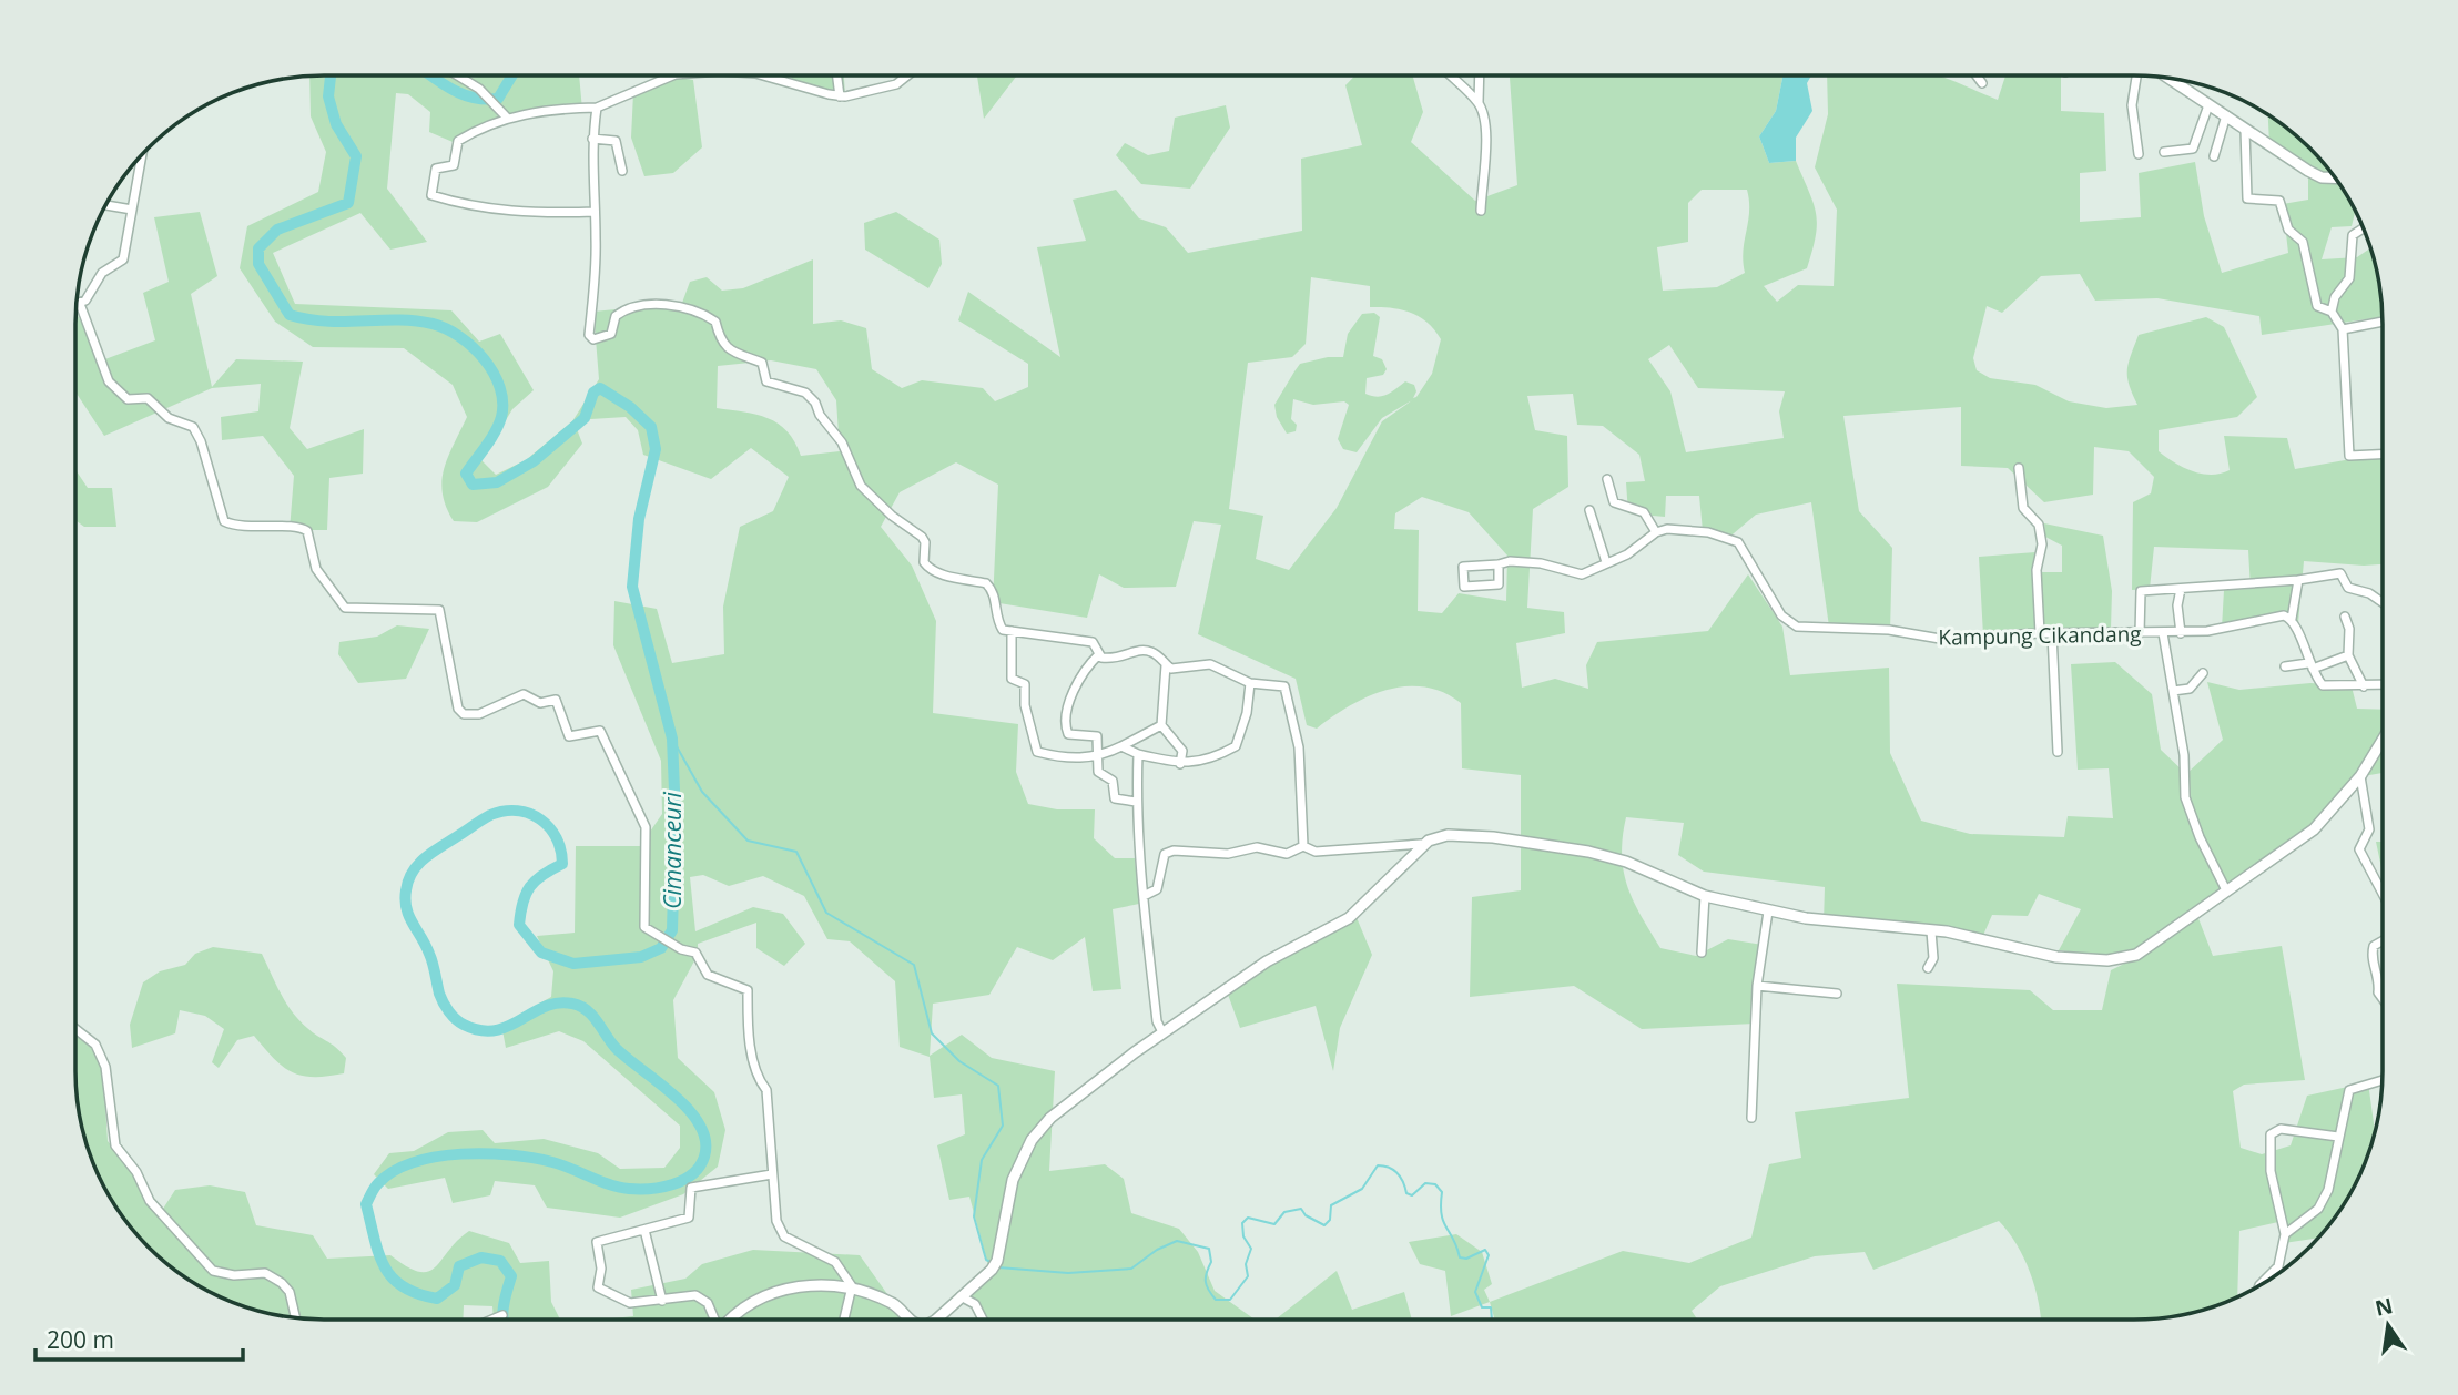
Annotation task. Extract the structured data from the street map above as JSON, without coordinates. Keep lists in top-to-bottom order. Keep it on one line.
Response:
{"streets":{"street":["Kampung Cikandang"]},"water":["Cimanceuri"],"scale_bar":"200 m","north":"top"}
